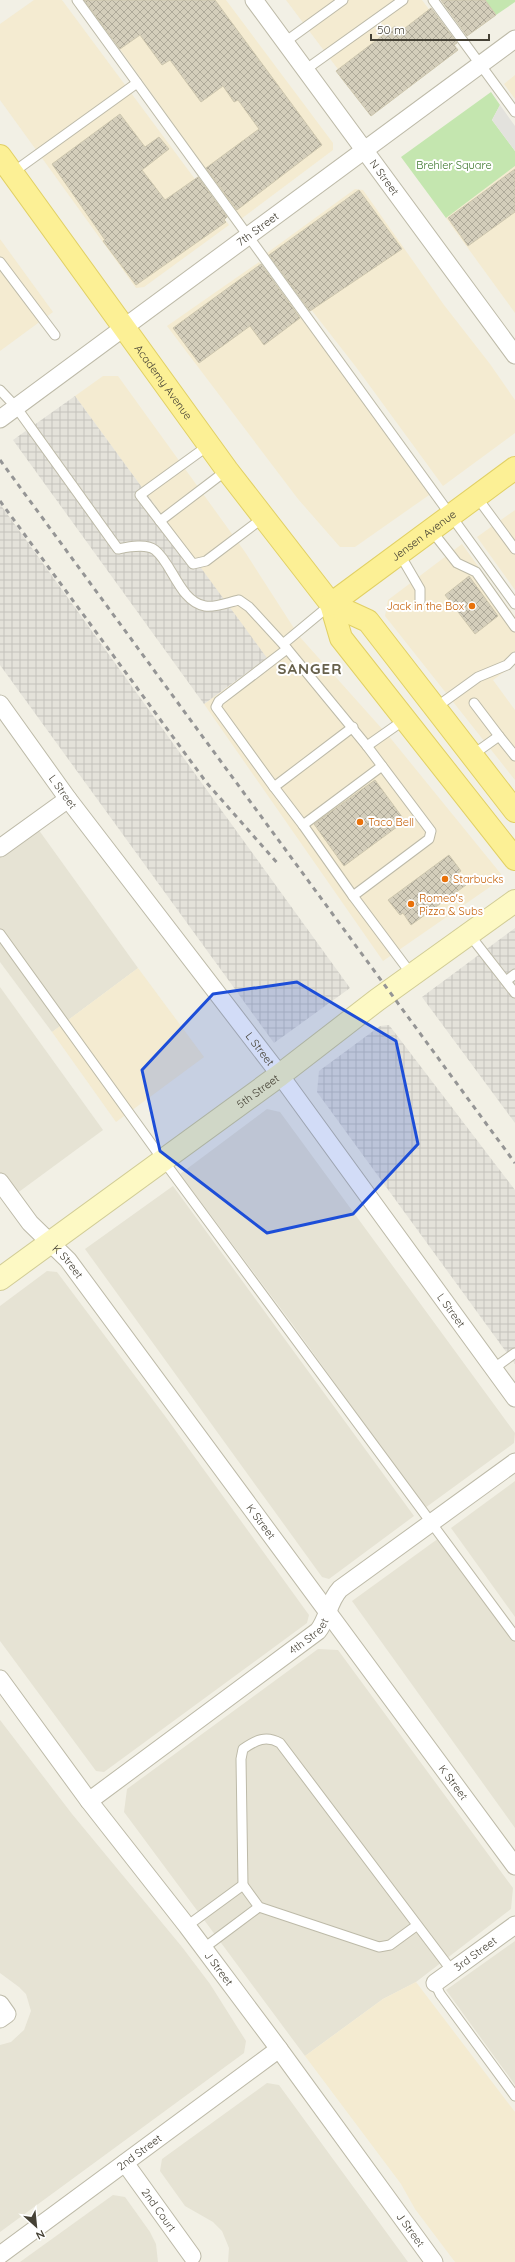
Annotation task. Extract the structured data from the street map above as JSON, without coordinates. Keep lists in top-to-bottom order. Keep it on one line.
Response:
{"streets":{"main road":["Academy Avenue","Jensen Avenue"],"street":["N Street","7th Street","L Street","5th Street","K Street","4th Street","3rd Street","J Street","2nd Street","2nd Court"]},"crossings":[["N Street","7th Street"],["7th Street","Academy Avenue"],["Academy Avenue","Jensen Avenue"],["L Street","5th Street"],["5th Street","K Street"],["K Street","4th Street"],["4th Street","J Street"],["J Street","2nd Street"],["2nd Street","2nd Court"]],"districts":["SANGER"],"parks":["Brehler Square"],"places":["Jack in the Box","Taco Bell","Starbucks","Romeo's Pizza & Subs"],"scale_bar":"50 m","north":"bottom right"}
